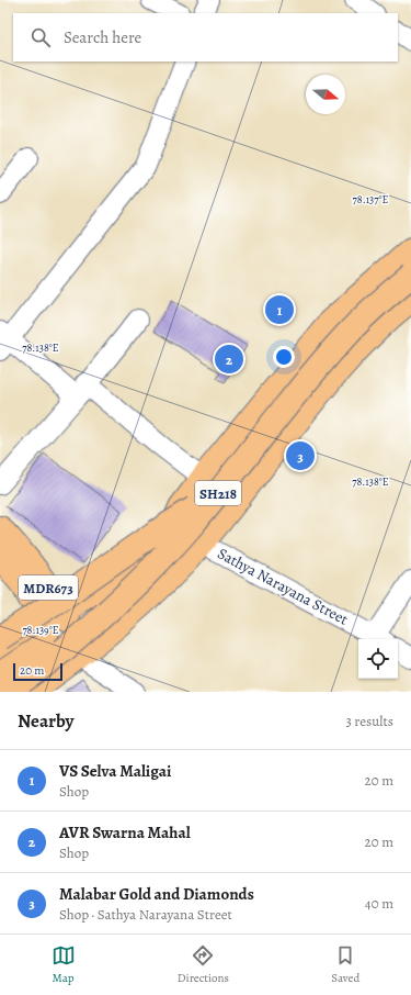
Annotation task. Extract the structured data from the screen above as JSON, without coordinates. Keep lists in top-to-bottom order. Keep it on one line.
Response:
{"streets":{"main road":["SH218","MDR673"],"street":["Sathya Narayana Street"]},"scale_bar":"20 m","north":"right","page":{"search":"Search here","pins":["1","2","3"],"scale":"20 m","heading":["Nearby","3 results"],"list":[{"mark":"1","name":"VS Selva Maligai","note":"Shop","value":"20 m"},{"mark":"2","name":"AVR Swarna Mahal","note":"Shop","value":"20 m"},{"mark":"3","name":"Malabar Gold and Diamonds","note":"Shop · Sathya Narayana Street","value":"40 m"}],"nav":["Map","Directions","Saved"]},"coordinates":["78.137°E","78.138°E","78.139°E"]}
